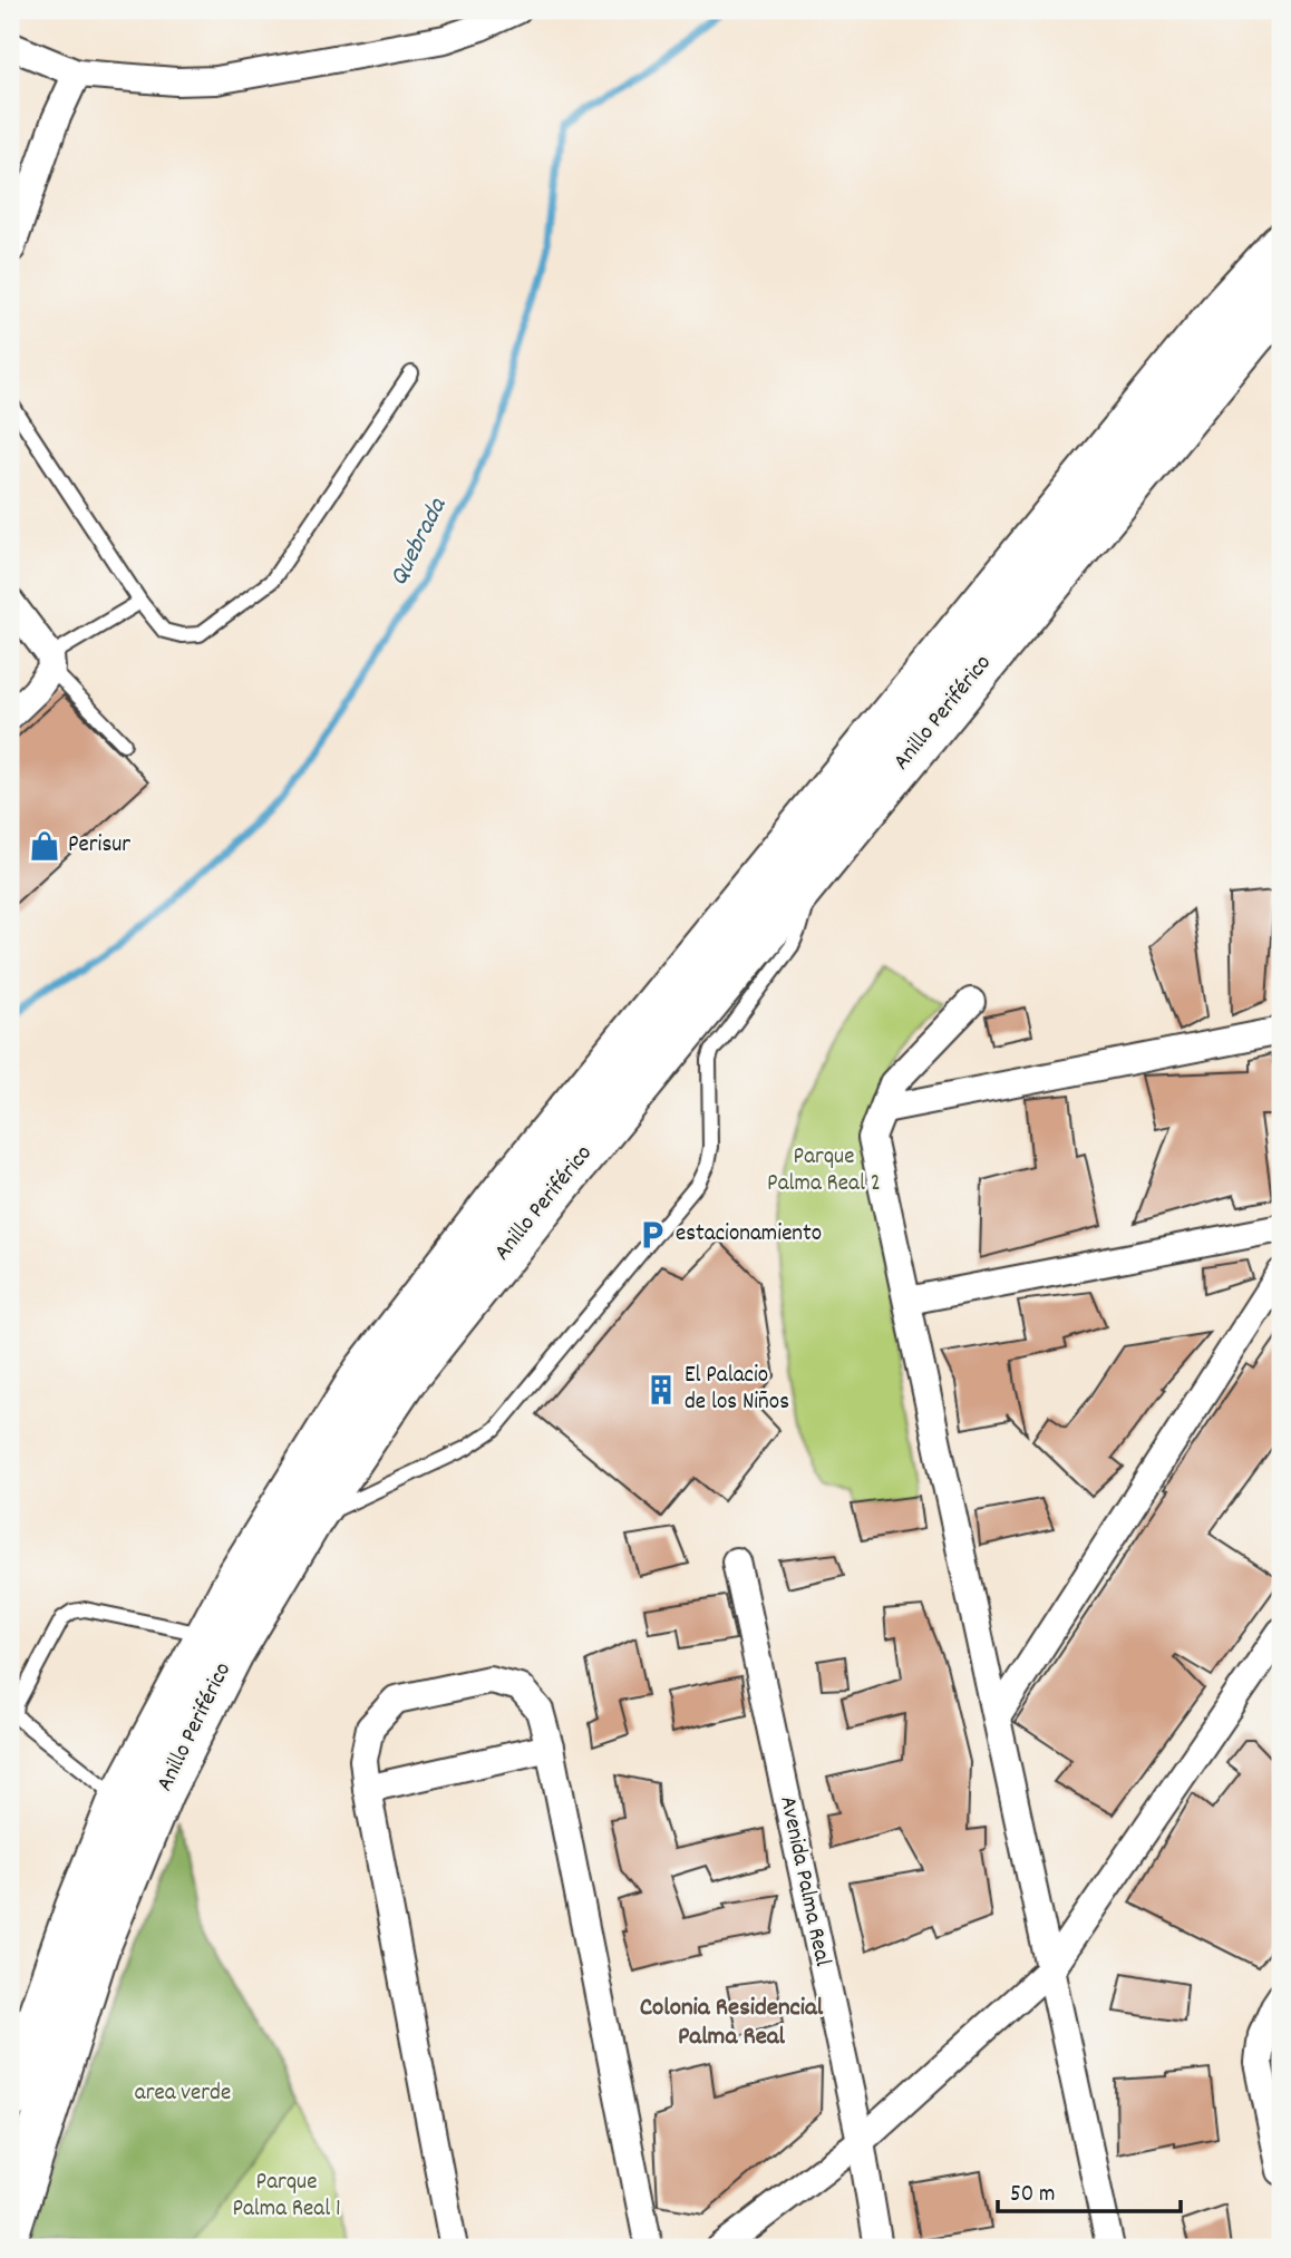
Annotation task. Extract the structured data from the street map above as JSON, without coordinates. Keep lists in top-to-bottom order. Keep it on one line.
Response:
{"streets":{"highway":["Anillo Periférico"],"street":["Avenida Palma Real"]},"districts":["Colonia Residencial Palma Real"],"water":["Quebrada"],"parks":["Parque Palma Real 2","area verde","Parque Palma Real 1"],"places":{"shop":["Perisur"],"parking":["estacionamiento"],"building":["El Palacio de los Niños"]},"scale_bar":"50 m"}
